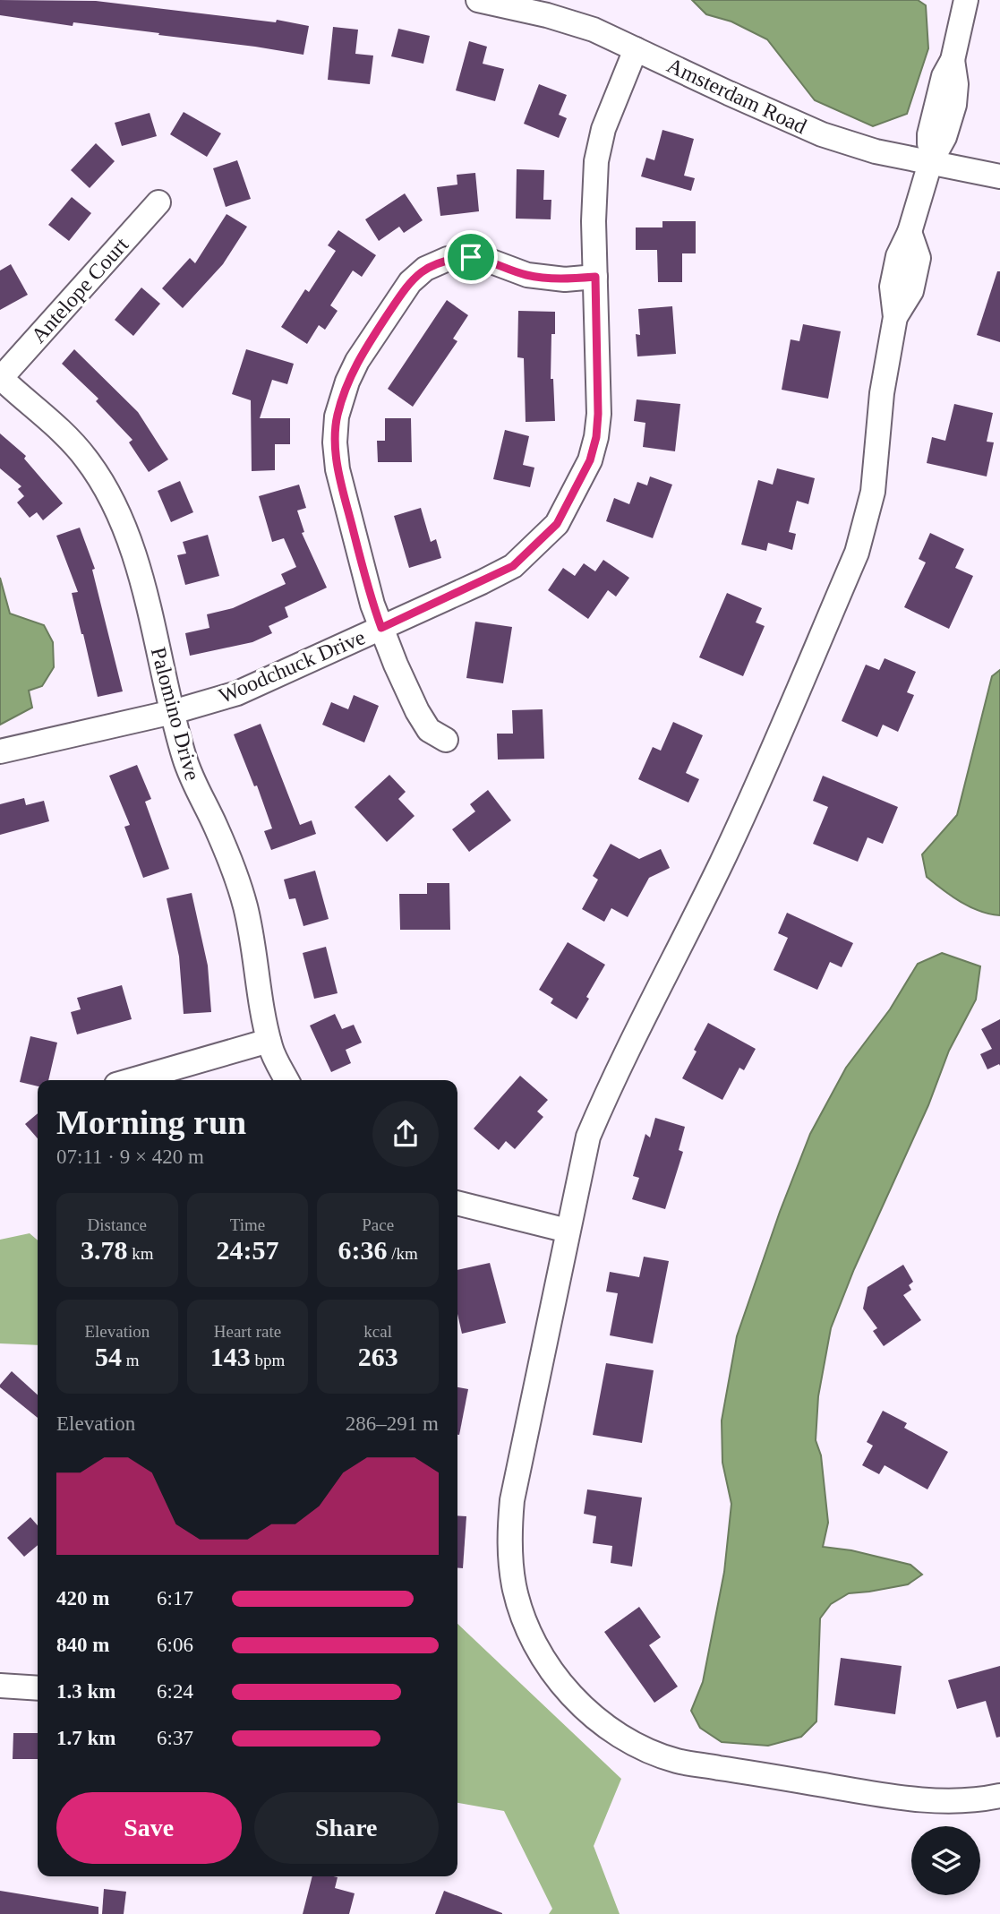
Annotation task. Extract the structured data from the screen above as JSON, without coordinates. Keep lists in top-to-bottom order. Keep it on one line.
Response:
{"streets":{"street":["Amsterdam Road","Antelope Court","Woodchuck Drive","Palomino Drive"]},"crossings":[["Amsterdam Road","Woodchuck Drive"],["Antelope Court","Palomino Drive"],["Woodchuck Drive","Palomino Drive"]],"page":{"heading":["Morning run","07:11 · 9 × 420 m"],"stats":[["Distance","3.78 km"],["Time","24:57"],["Pace","6:36 /km"],["Elevation","54 m"],["Heart rate","143 bpm"],["kcal","263"]],"chart":["Elevation","286–291 m"],"list":[{"name":"420 m","note":"6:17"},{"name":"840 m","note":"6:06"},{"name":"1.3 km","note":"6:24"},{"name":"1.7 km","note":"6:37"}],"buttons":["Save","Share"]}}
